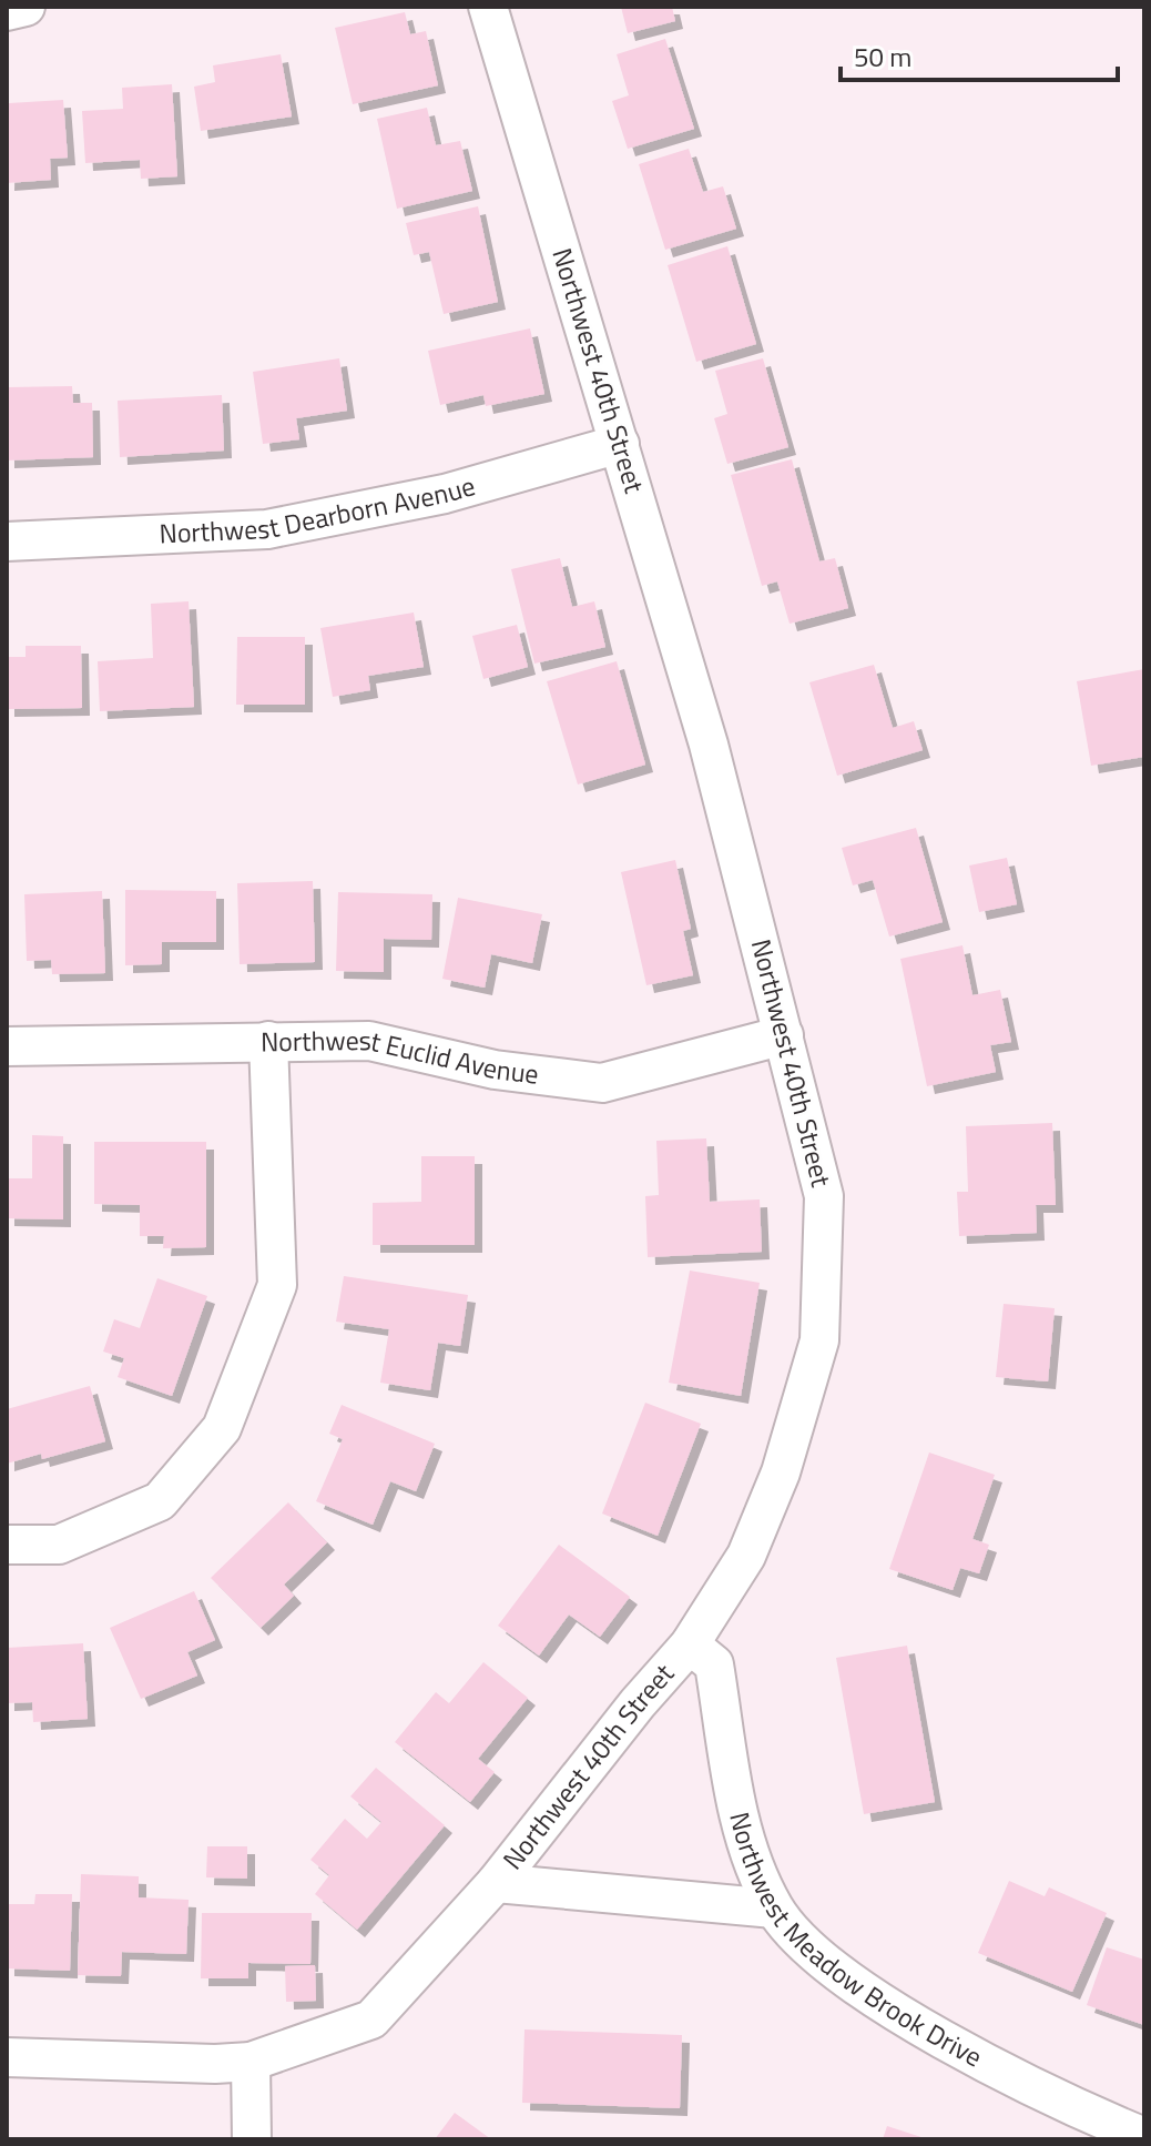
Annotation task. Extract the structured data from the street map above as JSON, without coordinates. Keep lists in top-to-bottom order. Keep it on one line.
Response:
{"streets":{"street":["Northwest 40th Street","Northwest Dearborn Avenue","Northwest Euclid Avenue","Northwest Meadow Brook Drive"]},"crossings":[["Northwest 40th Street","Northwest Dearborn Avenue"],["Northwest 40th Street","Northwest Euclid Avenue"],["Northwest 40th Street","Northwest Meadow Brook Drive"]],"scale_bar":"50 m"}
